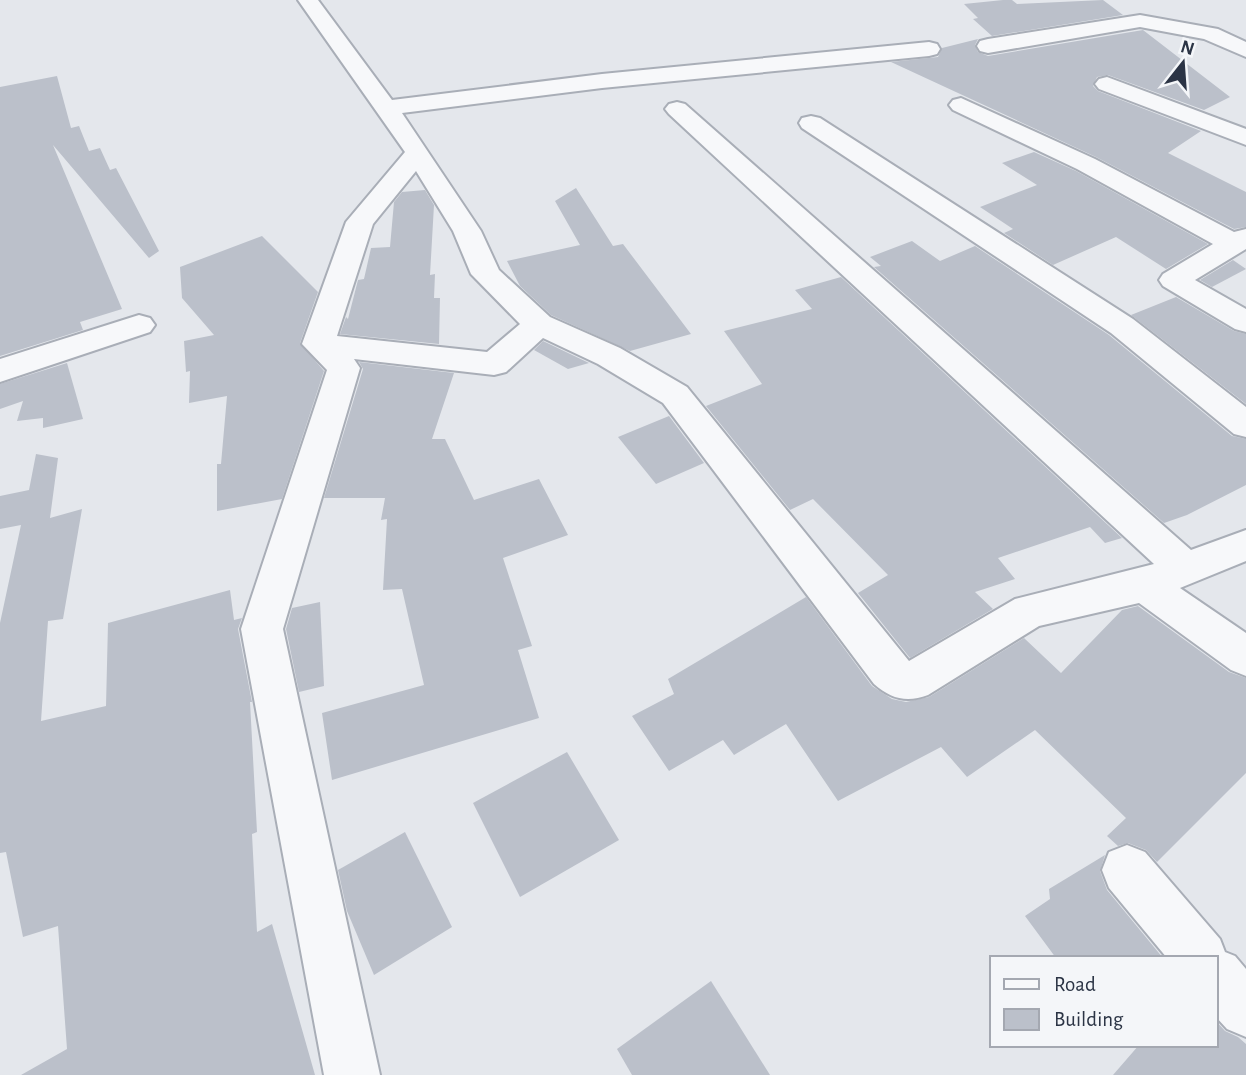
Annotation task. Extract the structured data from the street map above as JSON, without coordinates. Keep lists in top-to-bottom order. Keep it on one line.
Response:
{"legend":["Road","Building"],"north":"top"}
